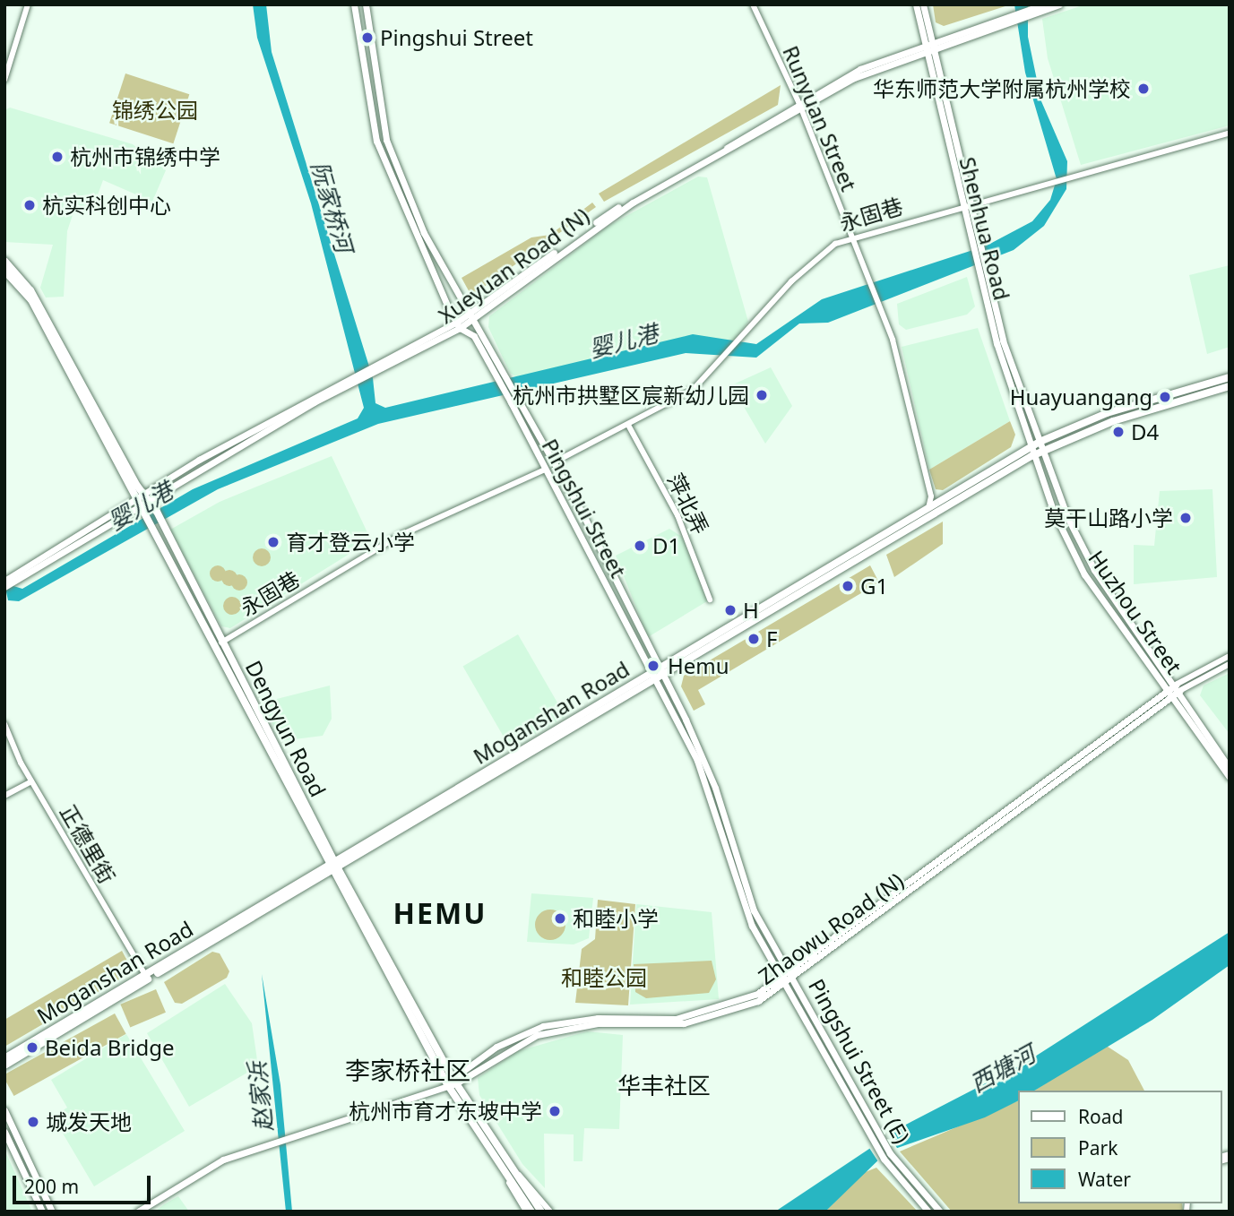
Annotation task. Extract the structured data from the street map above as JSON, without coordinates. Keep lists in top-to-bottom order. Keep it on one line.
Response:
{"streets":{"main road":["Shenhua Road","Xueyuan Road (N)","Pingshui Street","Huzhou Street","Moganshan Road","Dengyun Road","Zhaowu Road (N)","Pingshui Street (E)"],"street":["Runyuan Street","永固巷","萍北弄","正德里街"]},"crossings":[["Runyuan Street","永固巷"],["Runyuan Street","Xueyuan Road (N)"],["Runyuan Street","Moganshan Road"],["永固巷","Shenhua Road"],["永固巷","萍北弄"],["永固巷","Pingshui Street"],["永固巷","Dengyun Road"],["Shenhua Road","Xueyuan Road (N)"],["Shenhua Road","Huzhou Street"],["Shenhua Road","Moganshan Road"],["Xueyuan Road (N)","Pingshui Street"],["Xueyuan Road (N)","Dengyun Road"],["Pingshui Street","Moganshan Road"],["Pingshui Street","Pingshui Street (E)"],["Huzhou Street","Moganshan Road"],["Huzhou Street","Zhaowu Road (N)"],["Moganshan Road","Dengyun Road"],["Moganshan Road","正德里街"],["Moganshan Road","Pingshui Street (E)"],["Dengyun Road","Zhaowu Road (N)"],["Zhaowu Road (N)","Pingshui Street (E)"]],"districts":["HEMU","李家桥社区","华丰社区"],"water":["阮家桥河","婴儿港","西塘河","赵家浜"],"parks":["锦绣公园","和睦公园"],"places":["Pingshui Street","华东师范大学附属杭州学校","杭州市锦绣中学","杭实科创中心","杭州市拱墅区宸新幼儿园","Huayuangang","D4","莫干山路小学","育才登云小学","D1","G1","H","F","Hemu","和睦小学","Beida Bridge","杭州市育才东坡中学","城发天地"],"legend":["Road","Park","Water"],"scale_bar":"200 m"}
